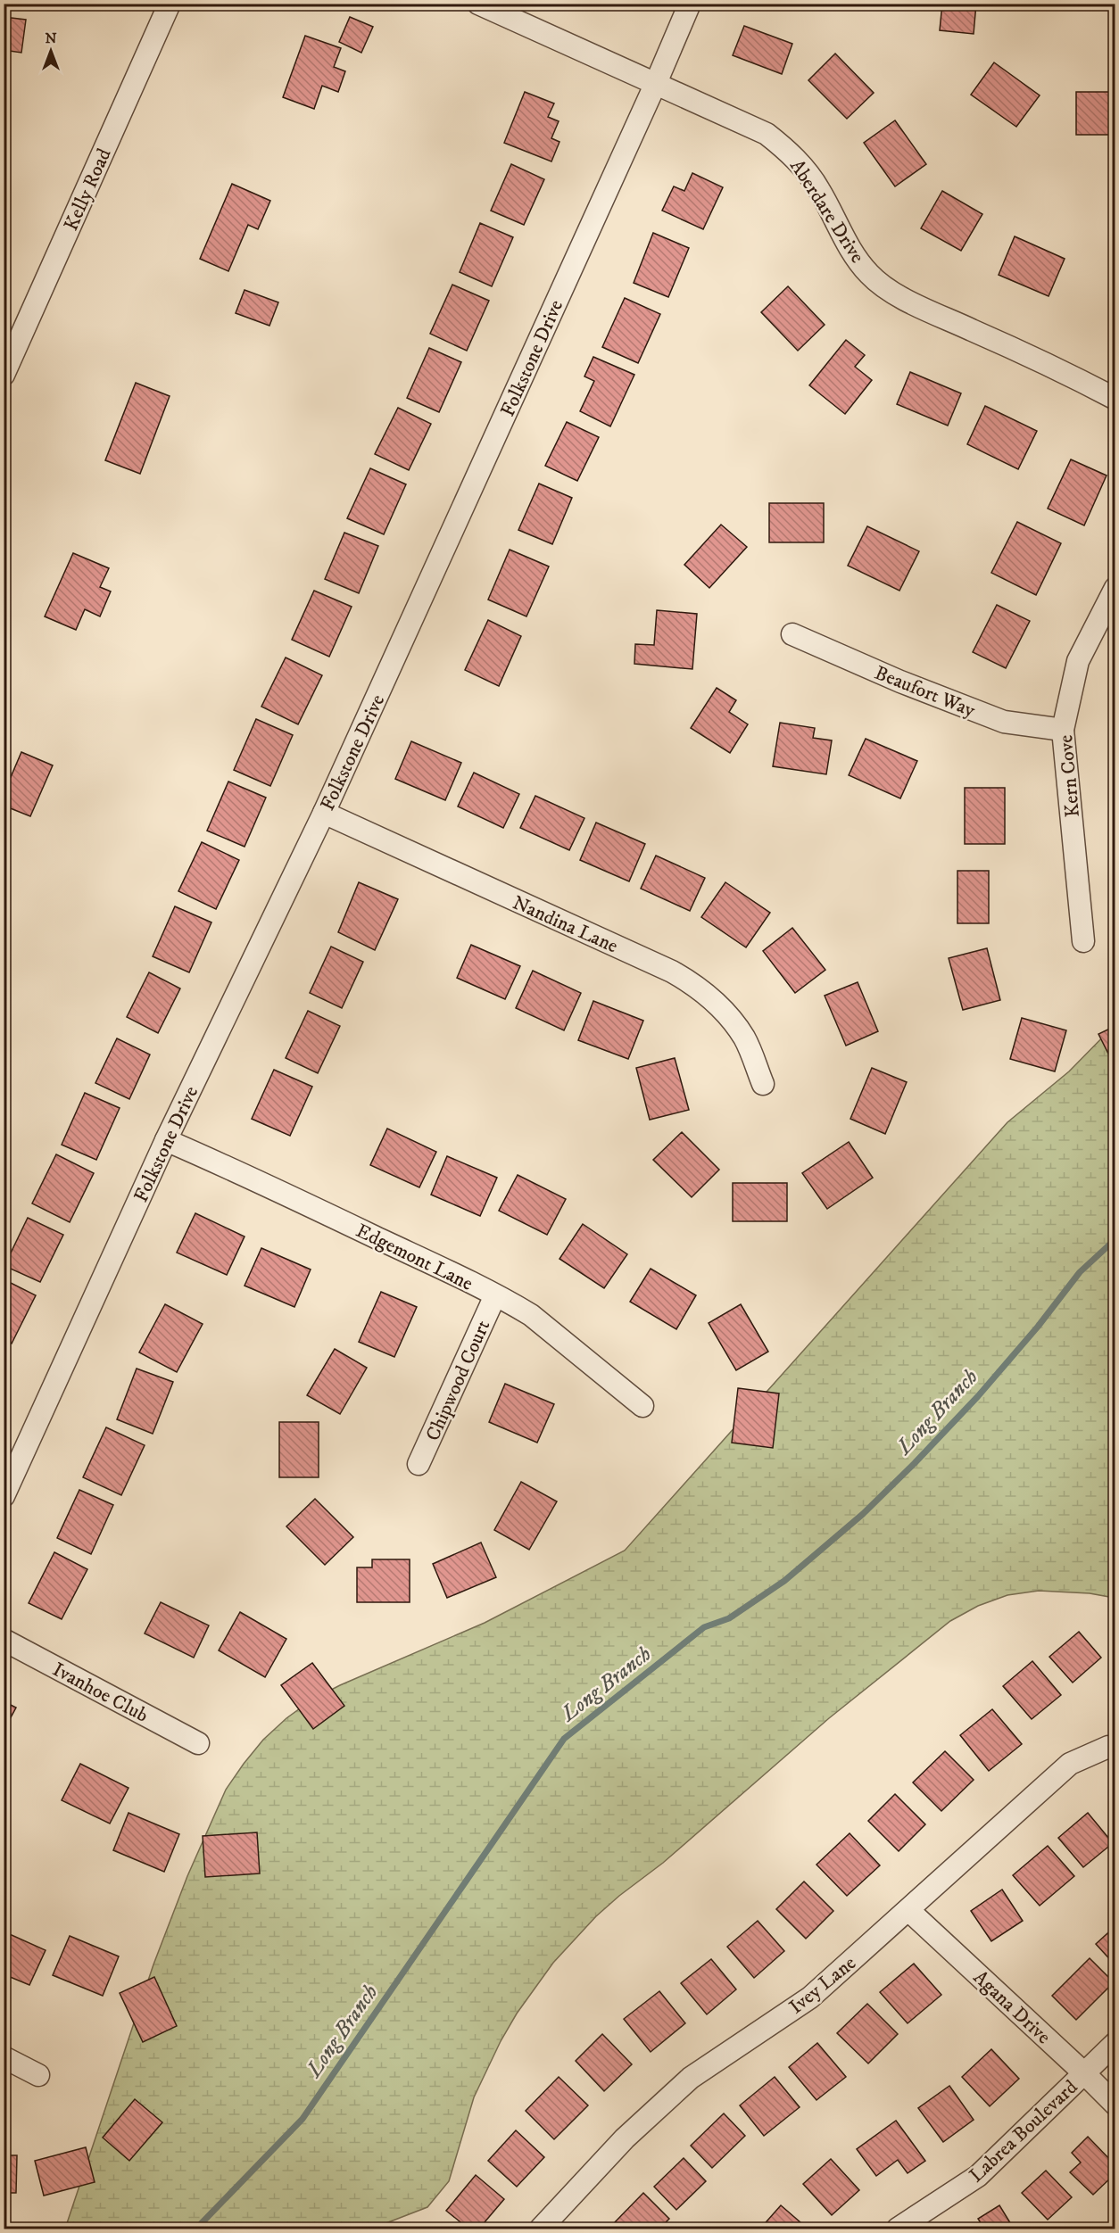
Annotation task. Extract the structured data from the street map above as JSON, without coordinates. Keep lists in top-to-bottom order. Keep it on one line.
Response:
{"streets":{"street":["Kelly Road","Aberdare Drive","Folkstone Drive","Beaufort Way","Kern Cove","Nandina Lane","Edgemont Lane","Chipwood Court","Ivanhoe Club","Ivey Lane","Agana Drive","Labrea Boulevard"]},"crossings":[["Aberdare Drive","Folkstone Drive"],["Folkstone Drive","Nandina Lane"],["Folkstone Drive","Edgemont Lane"],["Beaufort Way","Kern Cove"],["Edgemont Lane","Chipwood Court"],["Ivey Lane","Agana Drive"],["Agana Drive","Labrea Boulevard"]],"water":["Long Branch"],"north":"top"}
